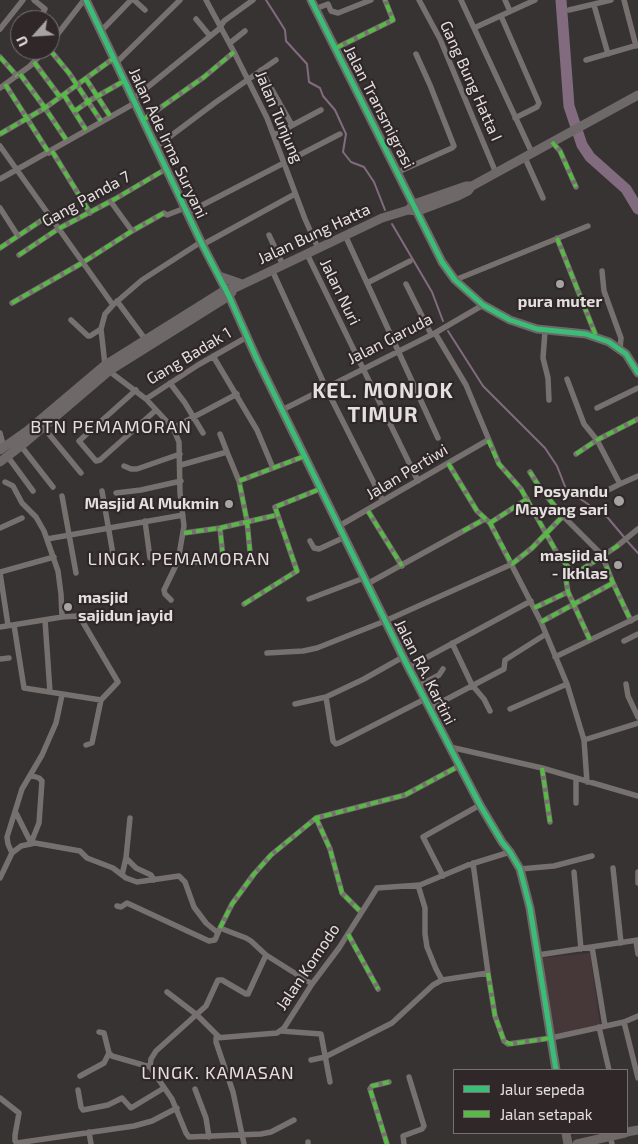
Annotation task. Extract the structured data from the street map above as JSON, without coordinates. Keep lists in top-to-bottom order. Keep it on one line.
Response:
{"streets":{"street":["Gang Bung Hatta I","Jalan Transmigrasi","Jalan Tunjung","Jalan Ade Irma Suryani","Gang Panda 7","Jalan Bung Hatta","Jalan Nuri","Jalan Garuda","Gang Badak 1","Jalan Pertiwi","Jalan RA. Kartini","Jalan Komodo"]},"crossings":[["Jalan Transmigrasi","Jalan Bung Hatta"],["Jalan Transmigrasi","Jalan Garuda"],["Jalan Tunjung","Jalan Bung Hatta"],["Jalan Ade Irma Suryani","Gang Panda 7"],["Jalan Ade Irma Suryani","Jalan Bung Hatta"],["Jalan Ade Irma Suryani","Jalan RA. Kartini"],["Jalan Bung Hatta","Jalan Nuri"],["Jalan Bung Hatta","Jalan RA. Kartini"],["Jalan Nuri","Jalan Garuda"],["Jalan Nuri","Jalan Pertiwi"],["Jalan Garuda","Jalan RA. Kartini"],["Gang Badak 1","Jalan RA. Kartini"],["Jalan Pertiwi","Jalan RA. Kartini"],["Jalan RA. Kartini","Jalan Komodo"]],"districts":["KEL. MONJOK TIMUR","BTN PEMAMORAN","LINGK. PEMAMORAN","LINGK. KAMASAN"],"places":["pura muter","Posyandu Mayang sari","Masjid Al Mukmin","masjid al - Ikhlas","masjid sajidun jayid"],"legend":["Jalur sepeda","Jalan setapak"],"north":"bottom left"}
